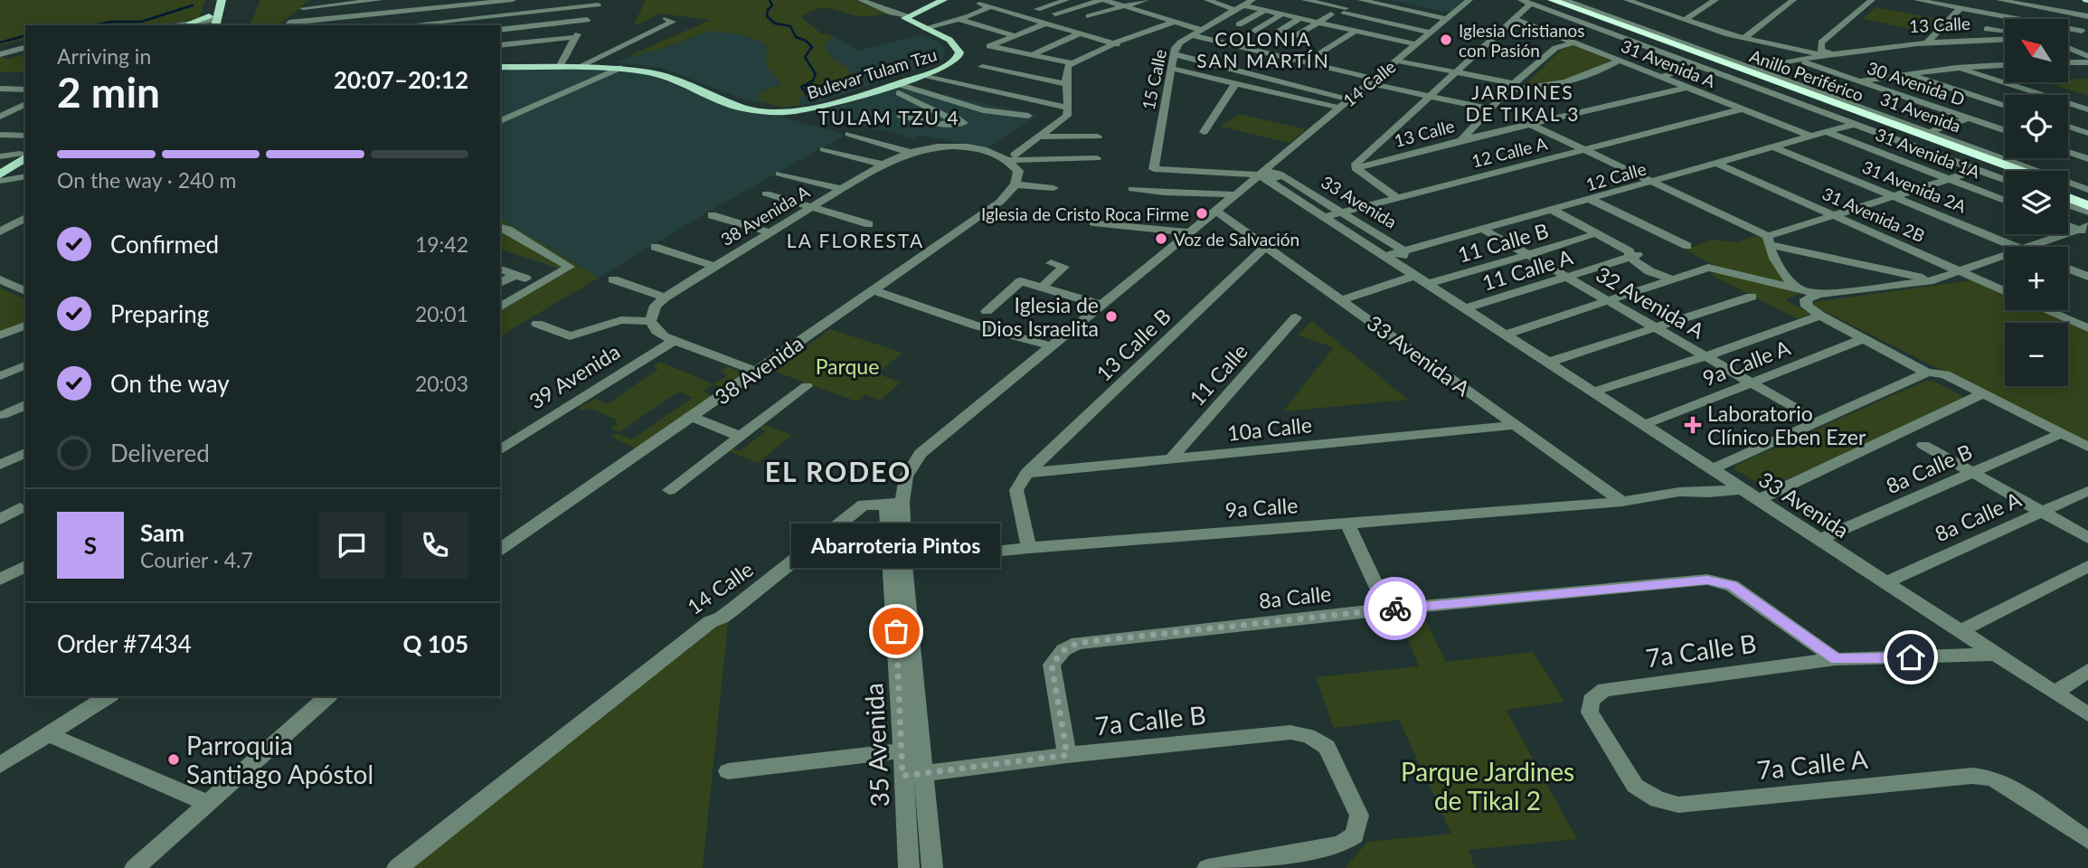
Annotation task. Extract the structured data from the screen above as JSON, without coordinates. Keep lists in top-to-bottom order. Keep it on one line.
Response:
{"streets":{"highway":["Anillo Periférico"],"main road":["Bulevar Tulam Tzu"],"street":["13 Calle","31 Avenida A","15 Calle","14 Calle","30 Avenida D","31 Avenida","12 Calle A","31 Avenida 1A","12 Calle","31 Avenida 2A","33 Avenida","31 Avenida 2B","38 Avenida A","11 Calle B","11 Calle A","32 Avenida A","13 Calle B","33 Avenida A","9a Calle A","38 Avenida","11 Calle","39 Avenida","10a Calle","8a Calle B","9a Calle","8a Calle A","8a Calle","7a Calle B","35 Avenida","7a Calle A"]},"crossings":[["13 Calle","31 Avenida A"],["13 Calle","30 Avenida D"],["13 Calle","31 Avenida"],["31 Avenida A","12 Calle A"],["31 Avenida A","12 Calle"],["Anillo Periférico","31 Avenida"],["15 Calle","33 Avenida"],["14 Calle","33 Avenida"],["14 Calle","33 Avenida A"],["14 Calle","35 Avenida"],["31 Avenida","12 Calle"],["12 Calle A","33 Avenida"],["31 Avenida 1A","12 Calle"],["12 Calle","31 Avenida 2A"],["12 Calle","33 Avenida"],["12 Calle","31 Avenida 2B"],["12 Calle","32 Avenida A"],["33 Avenida","11 Calle B"],["33 Avenida","11 Calle A"],["33 Avenida","9a Calle A"],["33 Avenida","8a Calle B"],["33 Avenida","9a Calle"],["33 Avenida","8a Calle A"],["33 Avenida","7a Calle B"],["11 Calle B","32 Avenida A"],["11 Calle B","33 Avenida A"],["11 Calle A","32 Avenida A"],["32 Avenida A","9a Calle A"],["13 Calle B","33 Avenida A"],["13 Calle B","10a Calle"],["33 Avenida A","10a Calle"],["33 Avenida A","9a Calle"],["11 Calle","10a Calle"],["9a Calle","35 Avenida"],["8a Calle","7a Calle B"],["7a Calle B","35 Avenida"],["7a Calle B","7a Calle A"]],"districts":["COLONIA SAN MARTÍN","JARDINES DE TIKAL 3","TULAM TZU 4","LA FLORESTA","EL RODEO"],"parks":["Parque","Parque Jardines de Tikal 2"],"places":{"other":["Iglesia Cristianos con Pasión","Iglesia de Cristo Roca Firme","Voz de Salvación","Iglesia de Dios Israelita","Abarroteria Pintos","Parroquia Santiago Apóstol"],"health":["Laboratorio Clínico Eben Ezer"]},"north":"top left","page":{"map_buttons":["+","−"],"heading":["2 min","Arriving in","20:07–20:12"],"panel":["Sam","Courier · 4.7","Order #7434","Q 105"],"bar":"On the way · 240 m","list":[["Confirmed","19:42"],["Preparing","20:01"],["On the way","20:03"],"Delivered"],"round":"S","bubble":"Abarroteria Pintos"}}
